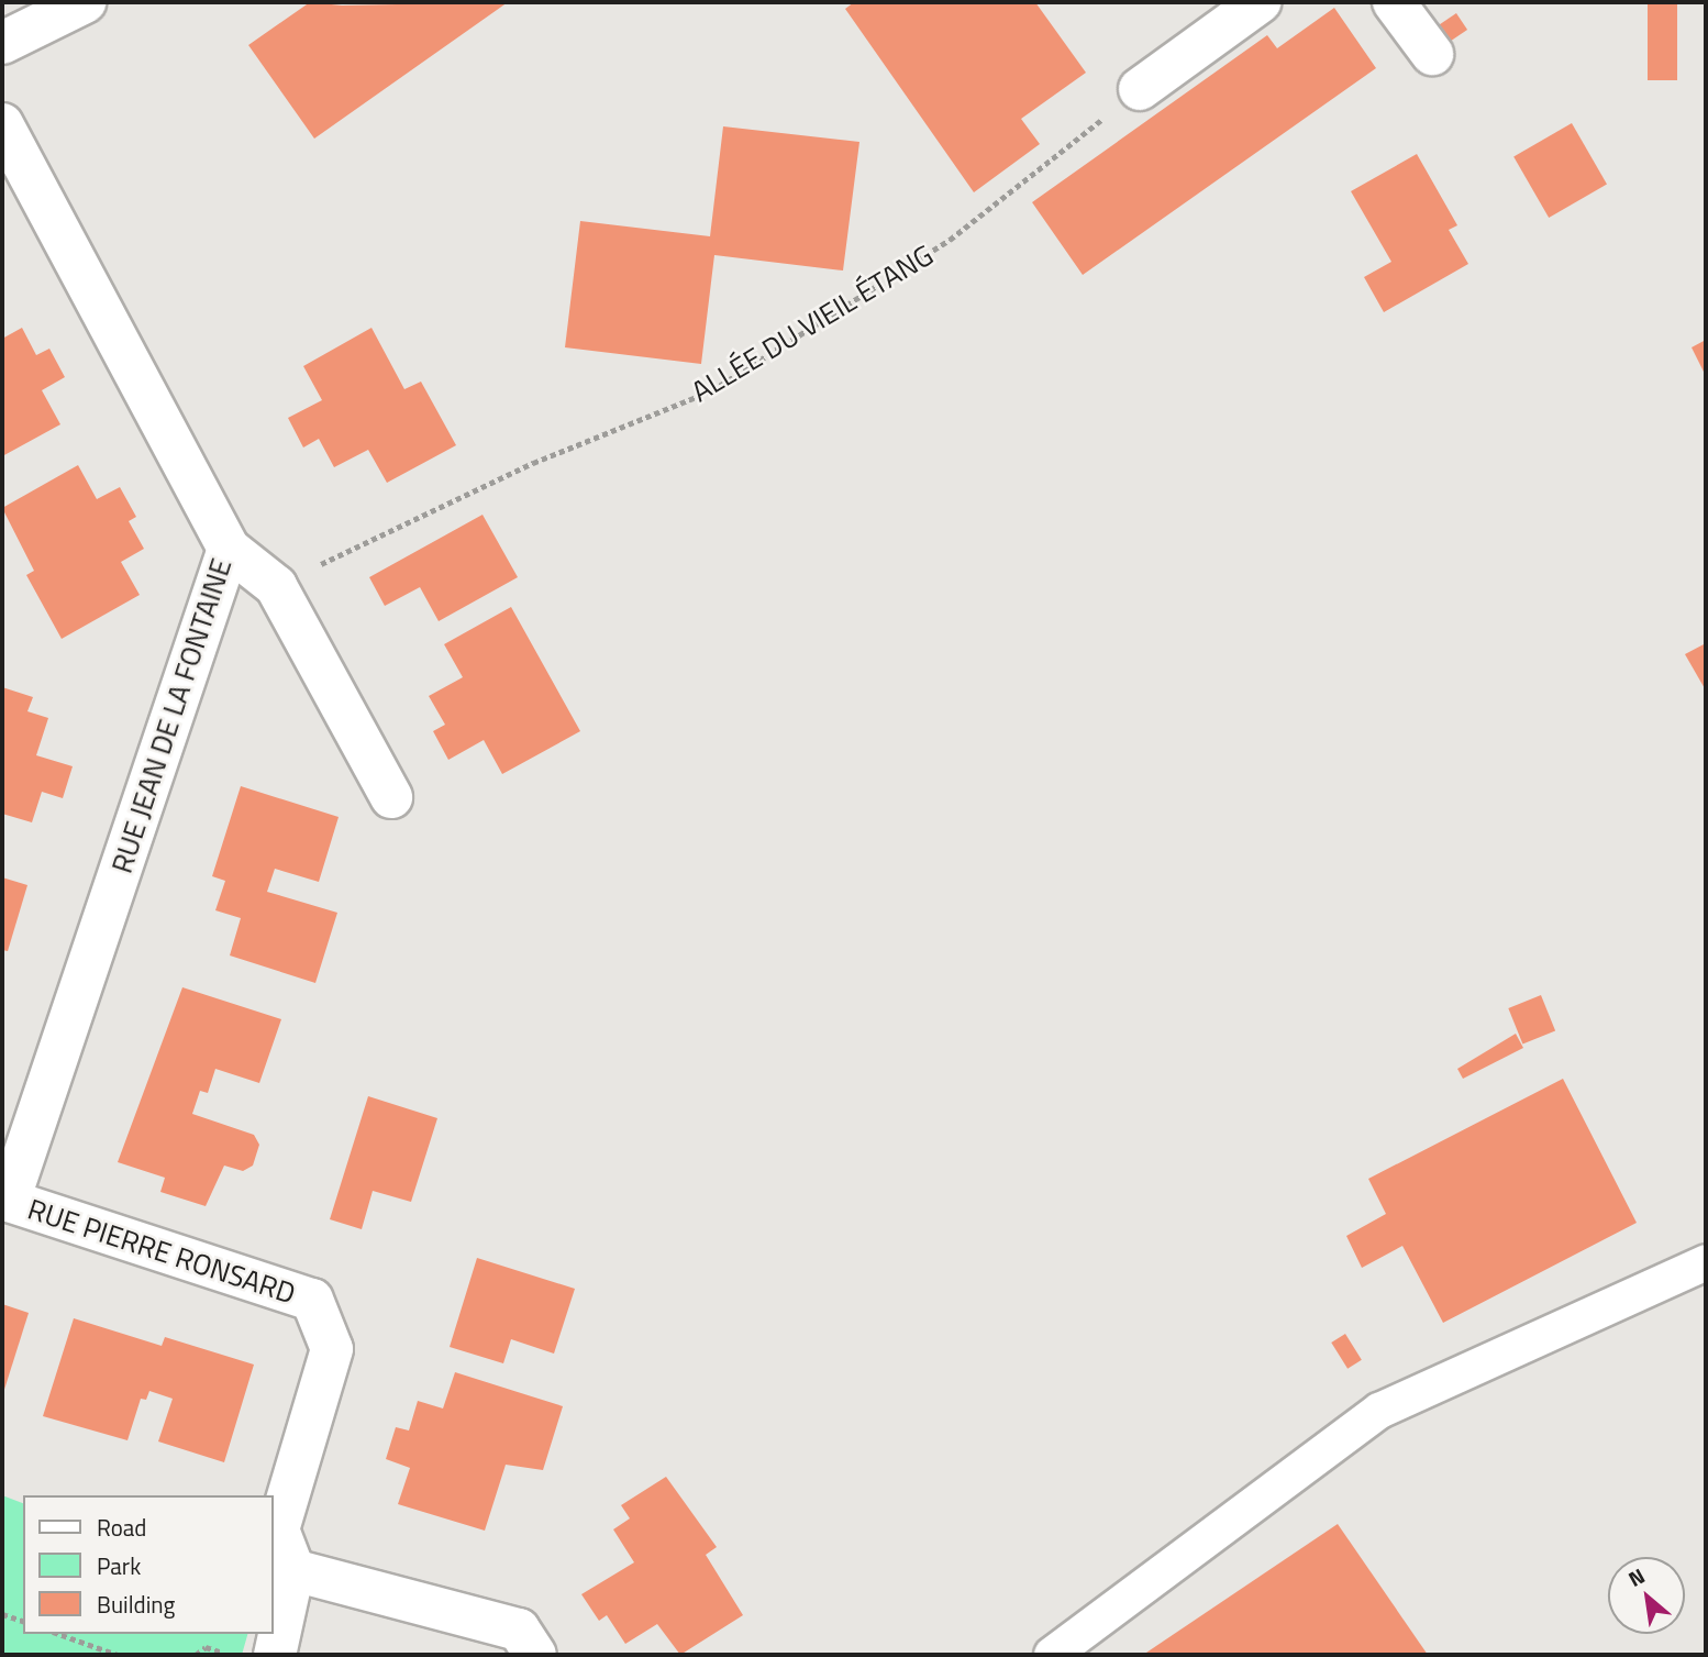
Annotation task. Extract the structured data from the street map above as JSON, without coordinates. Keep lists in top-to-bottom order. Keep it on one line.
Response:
{"streets":{"street":["RUE JEAN DE LA FONTAINE","RUE PIERRE RONSARD"],"path":["ALLÉE DU VIEIL ÉTANG"]},"crossings":[["RUE JEAN DE LA FONTAINE","RUE PIERRE RONSARD"]],"legend":["Road","Park","Building"],"north":"top left"}
